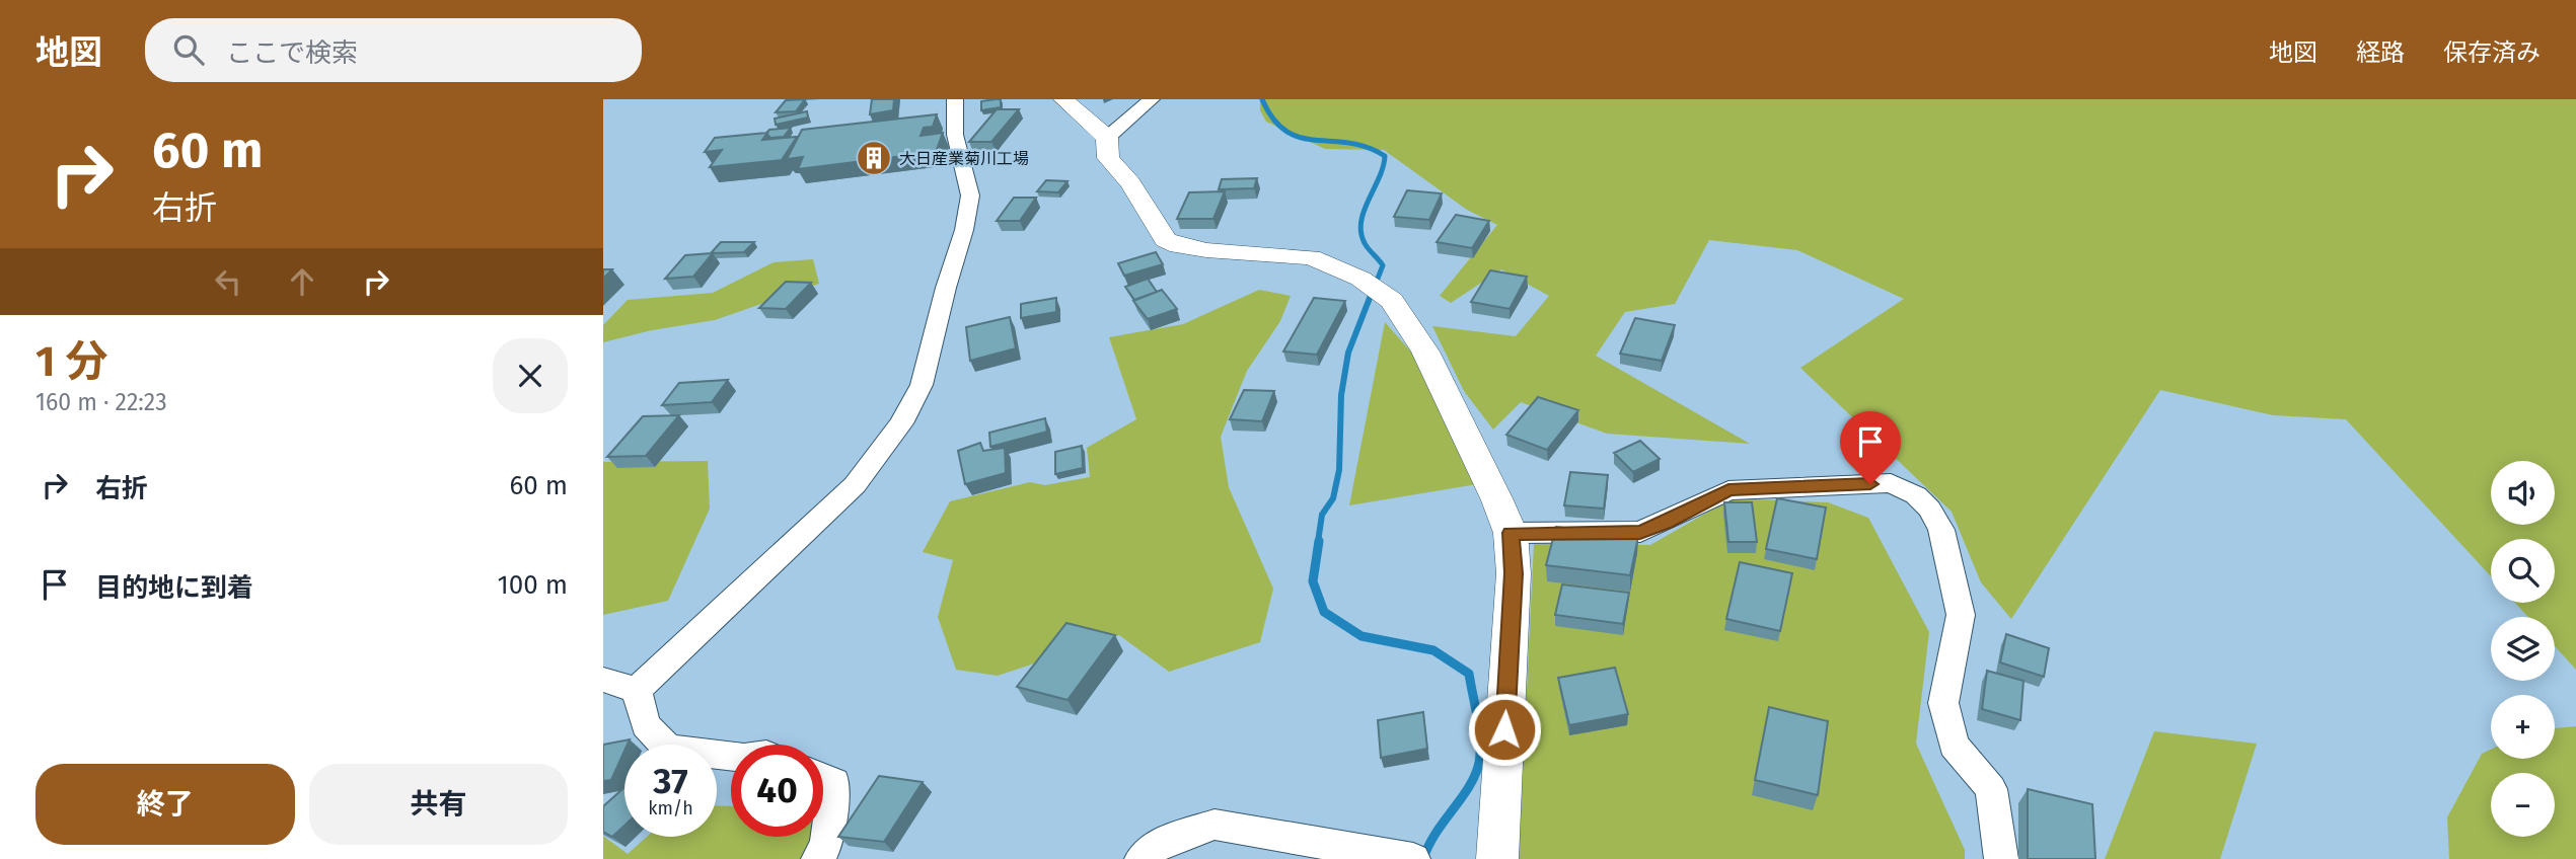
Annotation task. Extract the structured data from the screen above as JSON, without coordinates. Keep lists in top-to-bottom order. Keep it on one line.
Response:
{"places":{"building":["大日産業菊川工場"]},"page":{"header":"地図","search":"ここで検索","nav":["地図","経路","保存済み"],"turn":["60 m","右折"],"heading":["1 分","160 m · 22:23"],"list":[{"name":"右折","value":"60 m"},{"name":"目的地に到着","value":"100 m"}],"map_buttons":["+","−"],"speed":"37 km/h","limit":"40","buttons":["終了","共有"]}}
